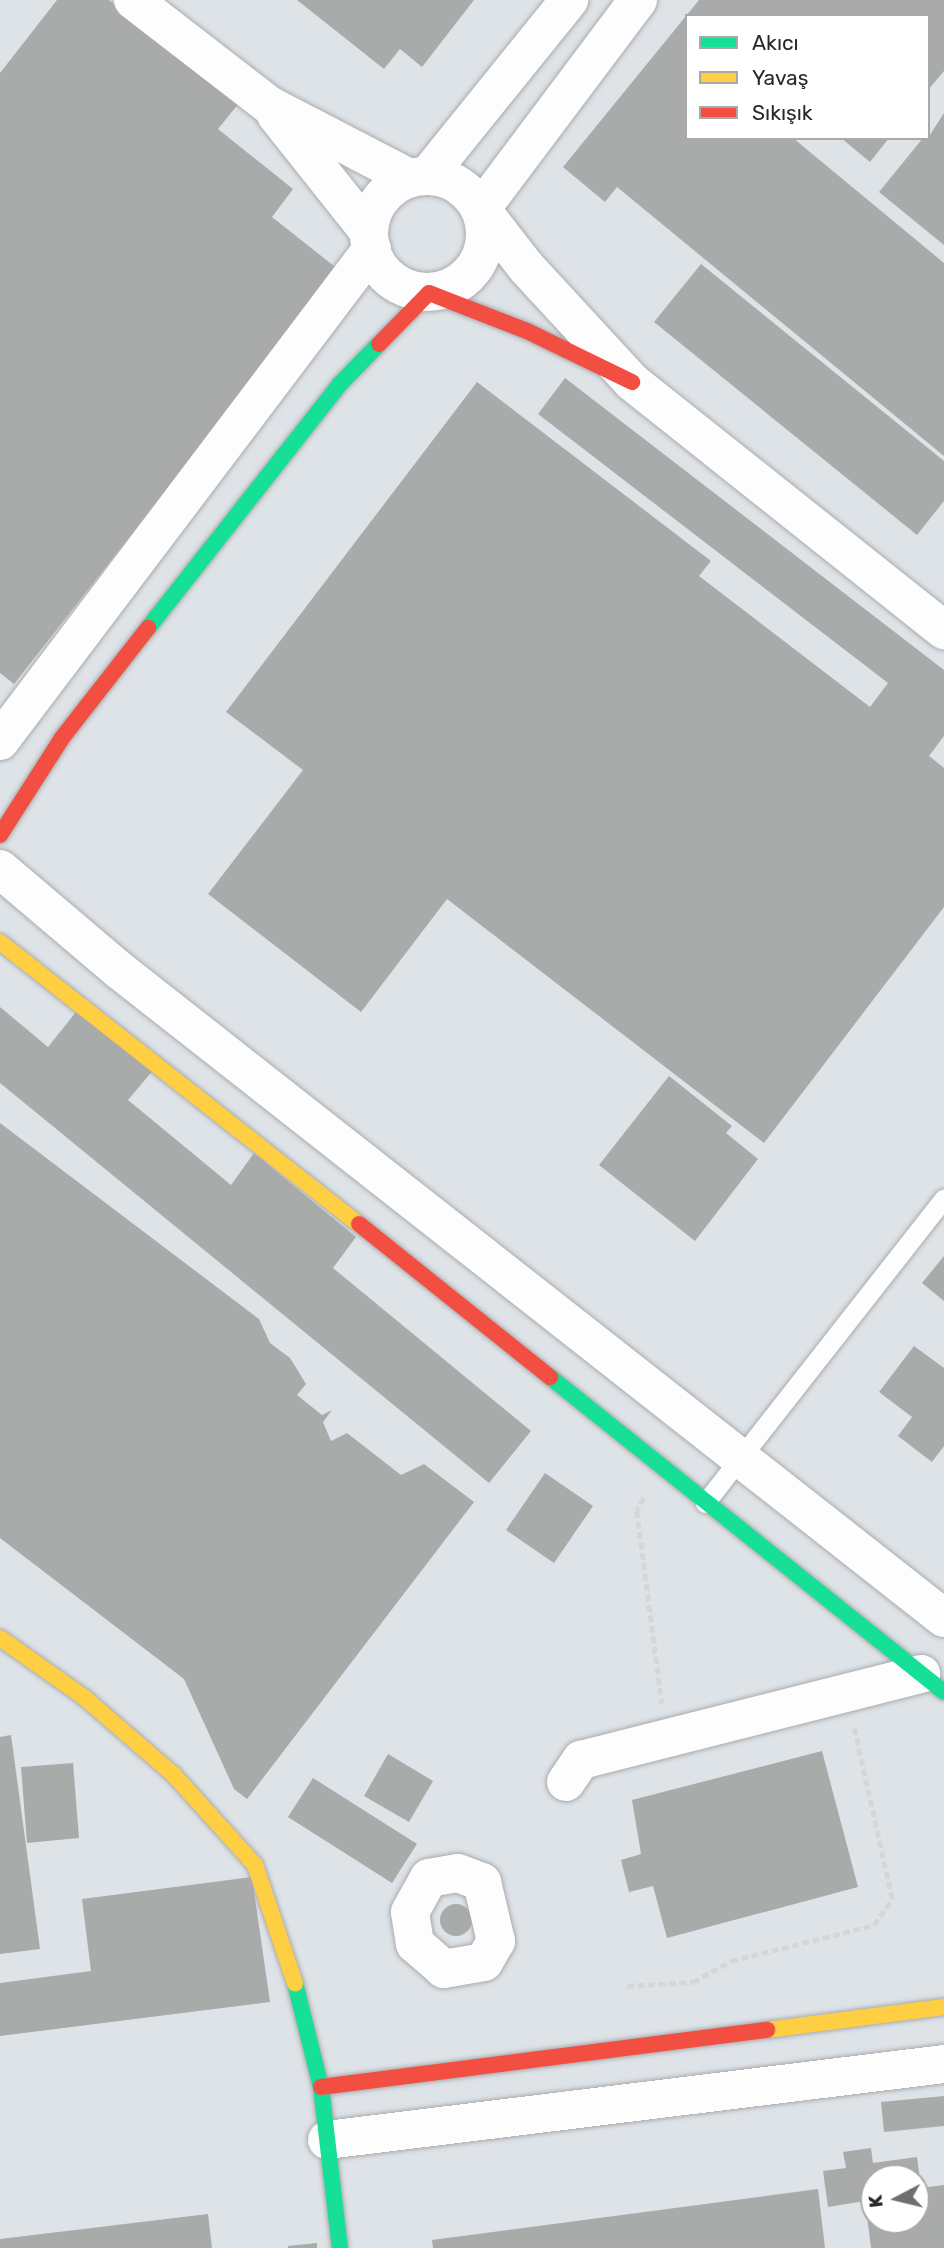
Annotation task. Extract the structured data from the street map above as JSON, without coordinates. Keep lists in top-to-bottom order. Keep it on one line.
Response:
{"legend":["Akıcı","Yavaş","Sıkışık"],"north":"left"}
